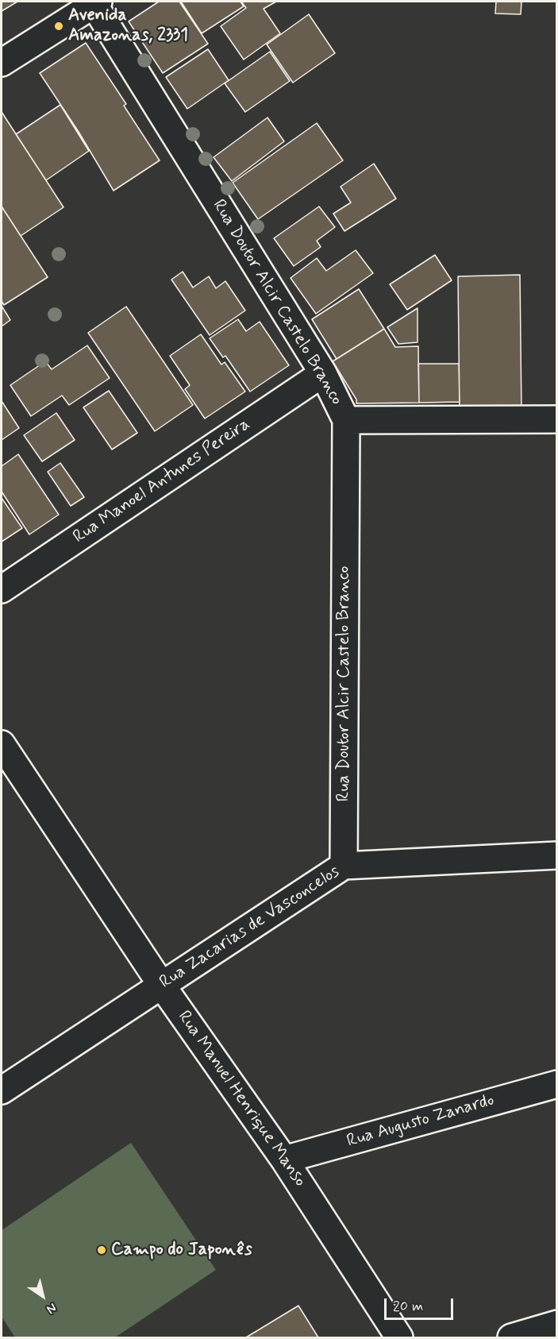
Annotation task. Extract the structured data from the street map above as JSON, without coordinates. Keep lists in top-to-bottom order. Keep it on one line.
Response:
{"streets":{"street":["Rua Doutor Alcir Castelo Branco","Rua Manoel Antunes Pereira","Rua Zacarias de Vasconcelos","Rua Manuel Henrique Manso","Rua Augusto Zanardo"]},"crossings":[["Rua Doutor Alcir Castelo Branco","Rua Manoel Antunes Pereira"],["Rua Doutor Alcir Castelo Branco","Rua Zacarias de Vasconcelos"],["Rua Zacarias de Vasconcelos","Rua Manuel Henrique Manso"],["Rua Manuel Henrique Manso","Rua Augusto Zanardo"]],"places":["Avenida Amazonas, 2331","Campo do Japonês"],"scale_bar":"20 m","north":"bottom right"}
